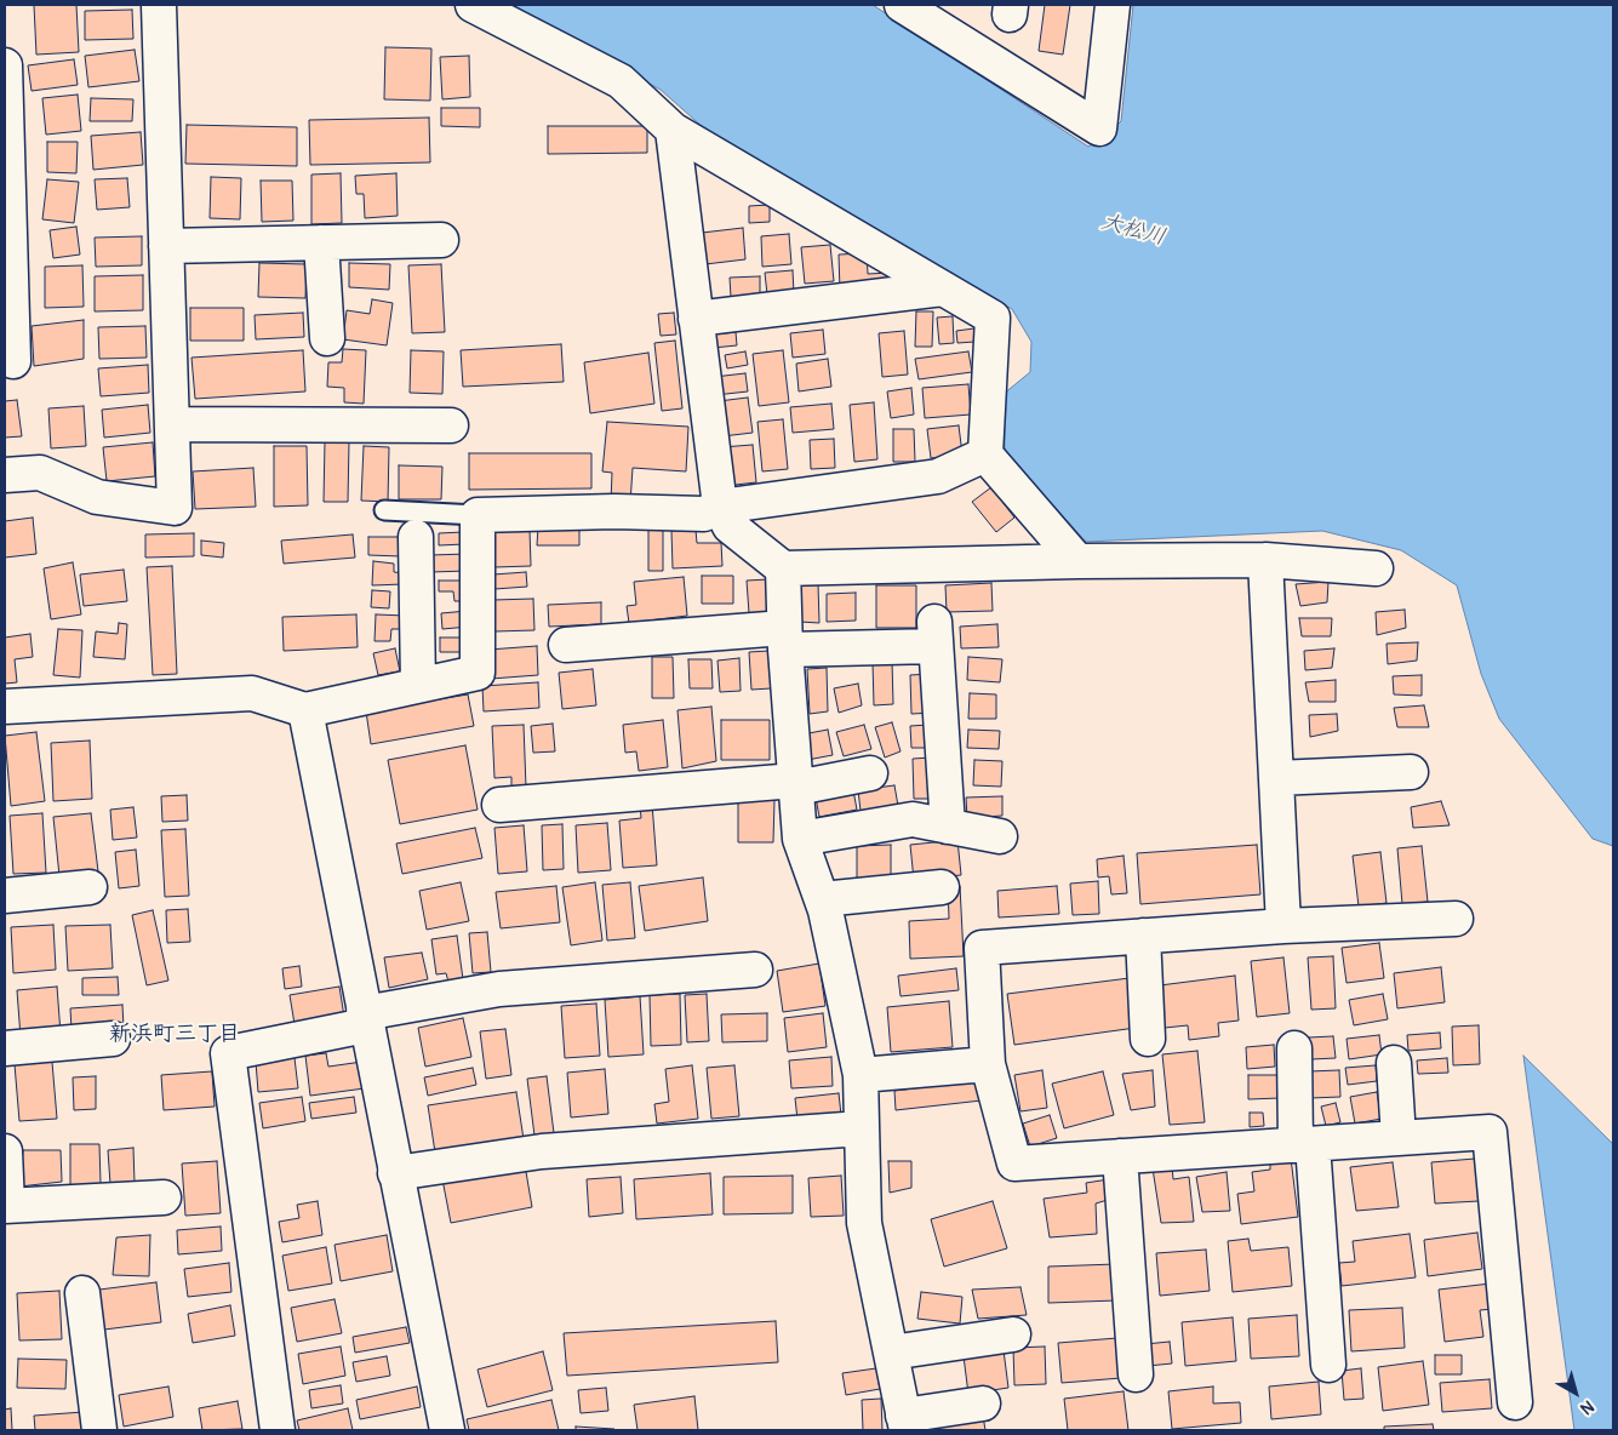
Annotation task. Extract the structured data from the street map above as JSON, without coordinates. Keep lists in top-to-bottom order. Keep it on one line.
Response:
{"districts":["新浜町三丁目"],"water":["大松川"],"north":"bottom right"}
